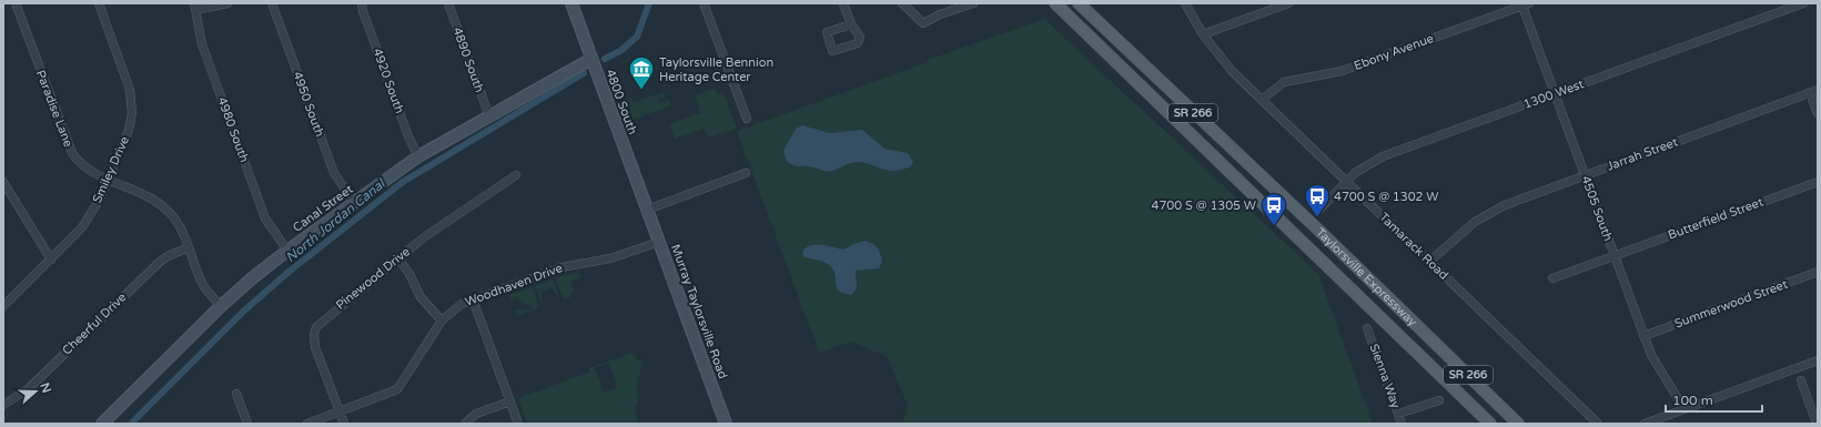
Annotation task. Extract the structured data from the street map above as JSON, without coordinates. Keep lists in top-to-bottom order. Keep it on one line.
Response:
{"streets":{"main road":["SR 266","Taylorsville Expressway"],"street":["Ebony Avenue","4890 South","4920 South","1300 West","4800 South","4950 South","Paradise Lane","4980 South","Jarrah Street","Smiley Drive","Canal Street","4505 South","Butterfield Street","Tamarack Road","Pinewood Drive","Woodhaven Drive","Summerwood Street","Murray Taylorsville Road","Cheerful Drive","Sienna Way"]},"crossings":[["Ebony Avenue","4505 South"],["Ebony Avenue","Tamarack Road"],["4890 South","Canal Street"],["4920 South","Canal Street"],["1300 West","4505 South"],["1300 West","Tamarack Road"],["4800 South","Canal Street"],["4800 South","Murray Taylorsville Road"],["4950 South","Canal Street"],["Paradise Lane","Smiley Drive"],["Paradise Lane","Canal Street"],["Paradise Lane","Cheerful Drive"],["4980 South","Canal Street"],["Jarrah Street","4505 South"],["Jarrah Street","Tamarack Road"],["4505 South","Butterfield Street"],["4505 South","Summerwood Street"],["Pinewood Drive","Woodhaven Drive"],["Woodhaven Drive","Murray Taylorsville Road"]],"water":["North Jordan Canal"],"places":{"museum":["Taylorsville Bennion Heritage Center"],"bus stop":["4700 S @ 1302 W","4700 S @ 1305 W"]},"scale_bar":"100 m","north":"right"}
